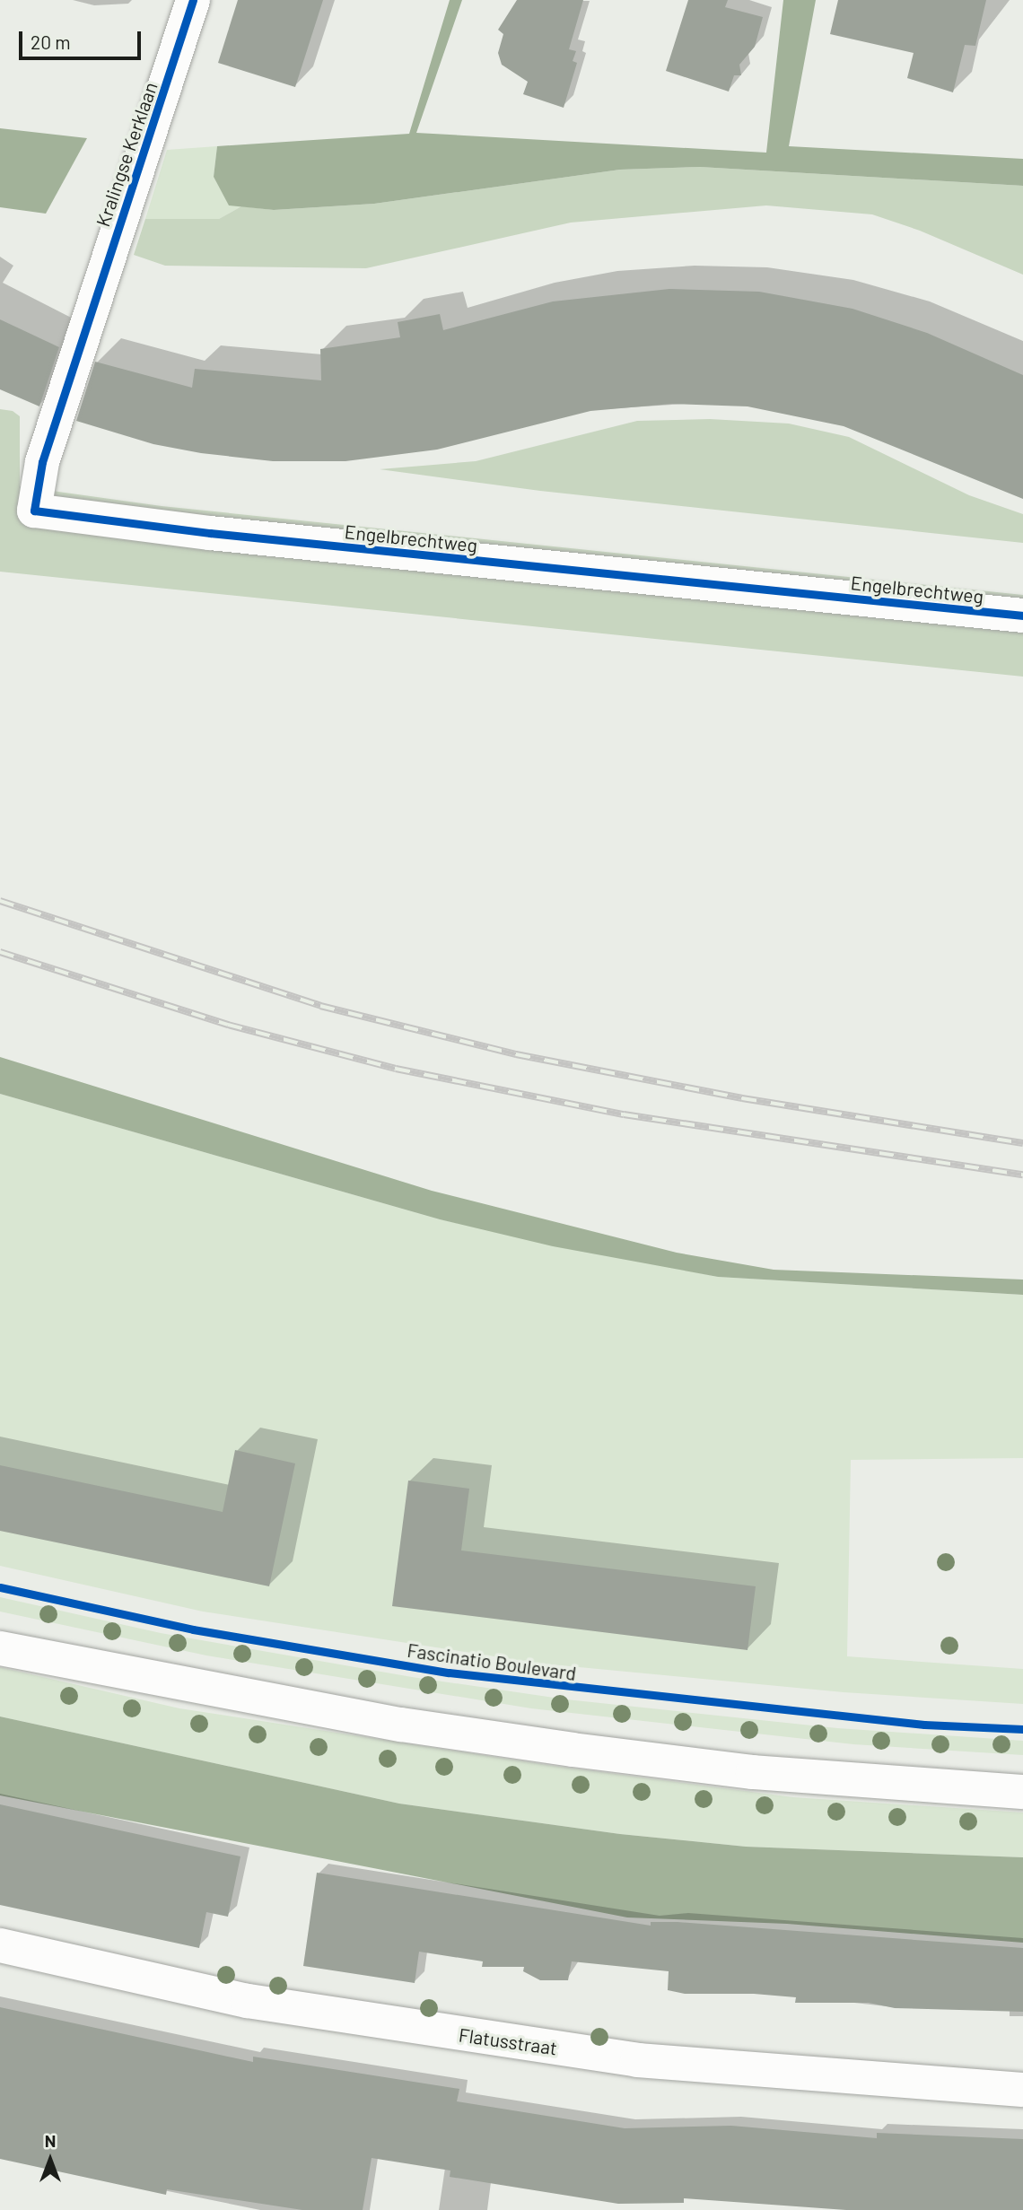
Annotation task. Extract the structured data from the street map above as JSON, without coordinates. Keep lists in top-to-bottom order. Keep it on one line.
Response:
{"streets":{"street":["Kralingse Kerklaan","Engelbrechtweg","Flatusstraat"],"cycle path":["Fascinatio Boulevard"]},"crossings":[["Kralingse Kerklaan","Engelbrechtweg"]],"scale_bar":"20 m","north":"top"}
